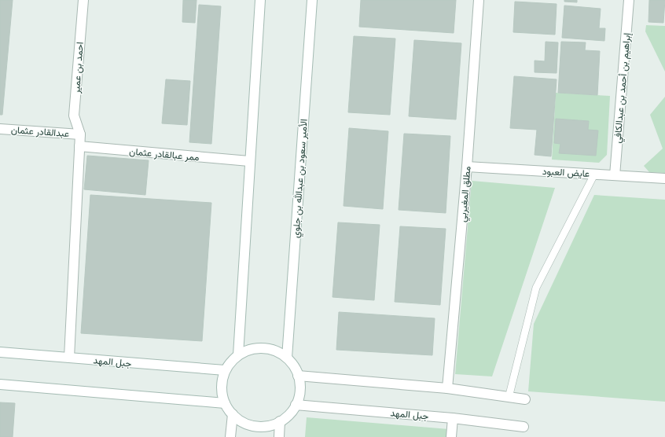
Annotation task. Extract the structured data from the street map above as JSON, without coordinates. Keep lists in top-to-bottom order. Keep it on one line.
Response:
{"streets":{"street":["احمد بن عمير","إبراهيم بن أحمد بن عبدالكافي","عبدالقادر عثمان","ممر عبالقادر عثمان","عايض العبود","الأمير سعود بن عبدالله بن جلوي","مطلق المغيربي","جبل المهد"]},"crossings":[["احمد بن عمير","عبدالقادر عثمان"],["إبراهيم بن أحمد بن عبدالكافي","عايض العبود"],["عايض العبود","مطلق المغيربي"],["الأمير سعود بن عبدالله بن جلوي","جبل المهد"]]}
